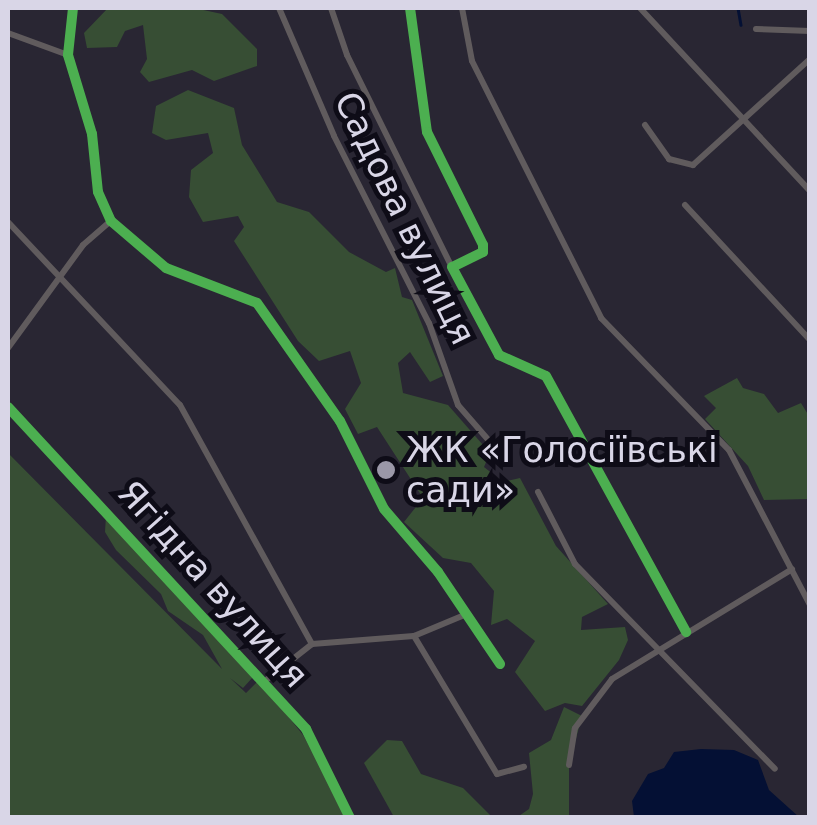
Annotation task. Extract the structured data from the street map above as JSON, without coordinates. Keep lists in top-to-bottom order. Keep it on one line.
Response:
{"streets":{"street":["Садова вулиця","Ягідна вулиця"]},"places":["ЖК «Голосіївські сади»"]}
